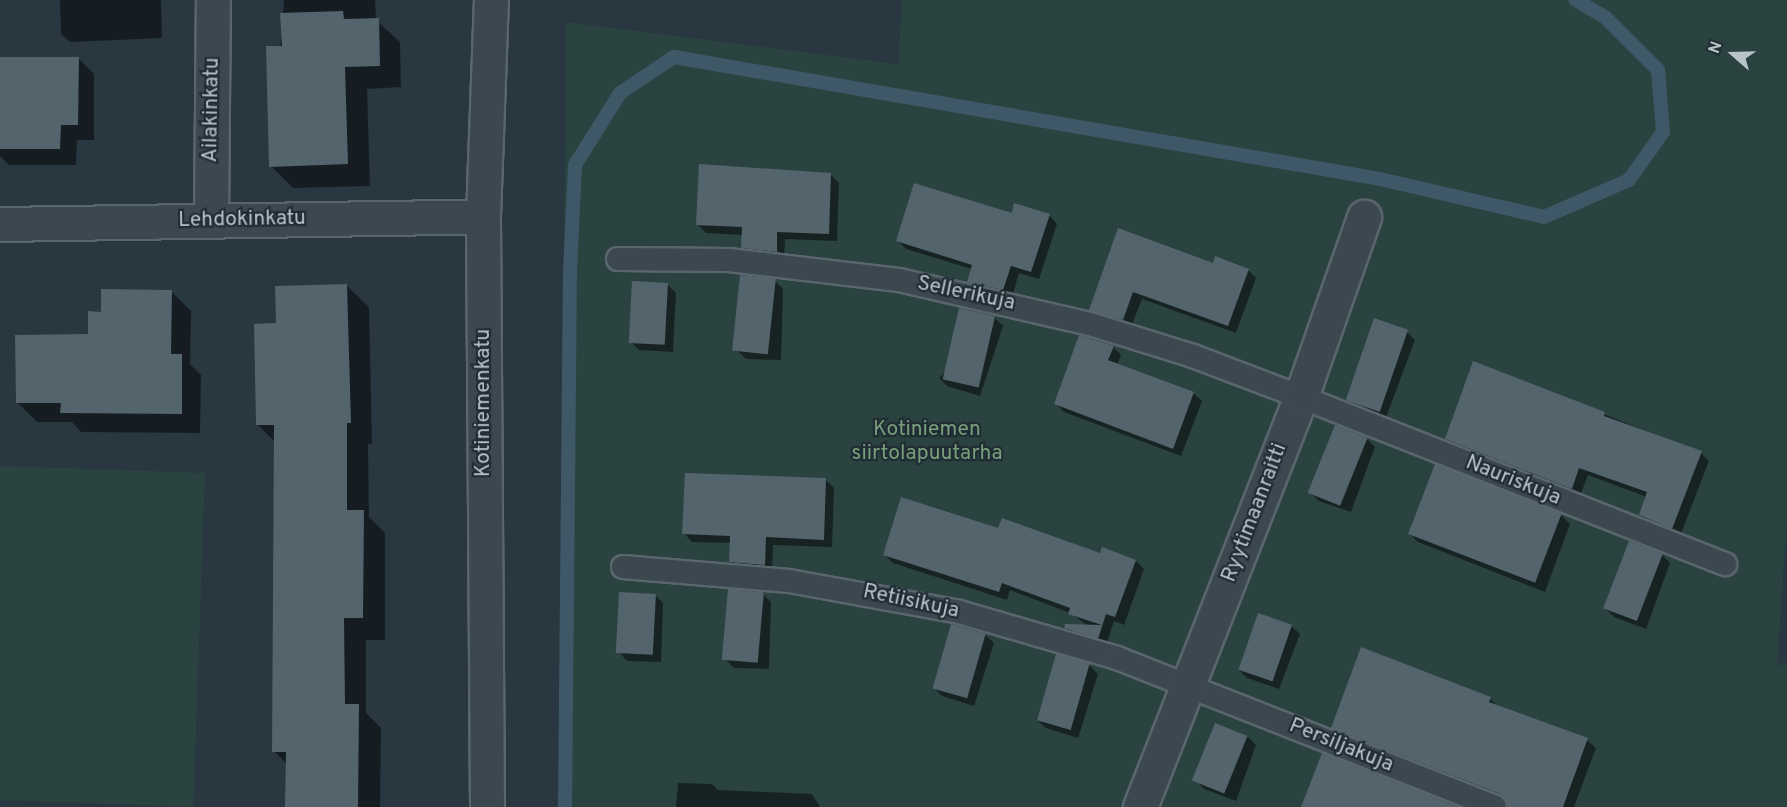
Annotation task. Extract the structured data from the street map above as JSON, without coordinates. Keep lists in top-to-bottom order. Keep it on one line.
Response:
{"streets":{"street":["Ailakinkatu","Lehdokinkatu","Kotiniemenkatu","Ryytimaanraitti"],"lane":["Sellerikuja","Nauriskuja","Retiisikuja","Persiljakuja"]},"crossings":[["Ailakinkatu","Lehdokinkatu"],["Lehdokinkatu","Kotiniemenkatu"],["Sellerikuja","Nauriskuja"],["Sellerikuja","Ryytimaanraitti"],["Nauriskuja","Ryytimaanraitti"],["Ryytimaanraitti","Retiisikuja"],["Ryytimaanraitti","Persiljakuja"],["Retiisikuja","Persiljakuja"]],"parks":["Kotiniemen siirtolapuutarha"],"north":"left"}
